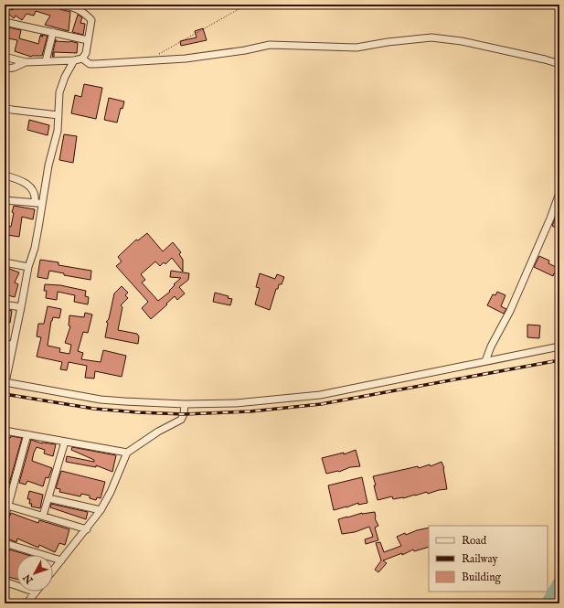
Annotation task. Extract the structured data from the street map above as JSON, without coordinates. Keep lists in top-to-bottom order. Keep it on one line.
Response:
{"legend":["Road","Railway","Building"],"north":"bottom left"}
